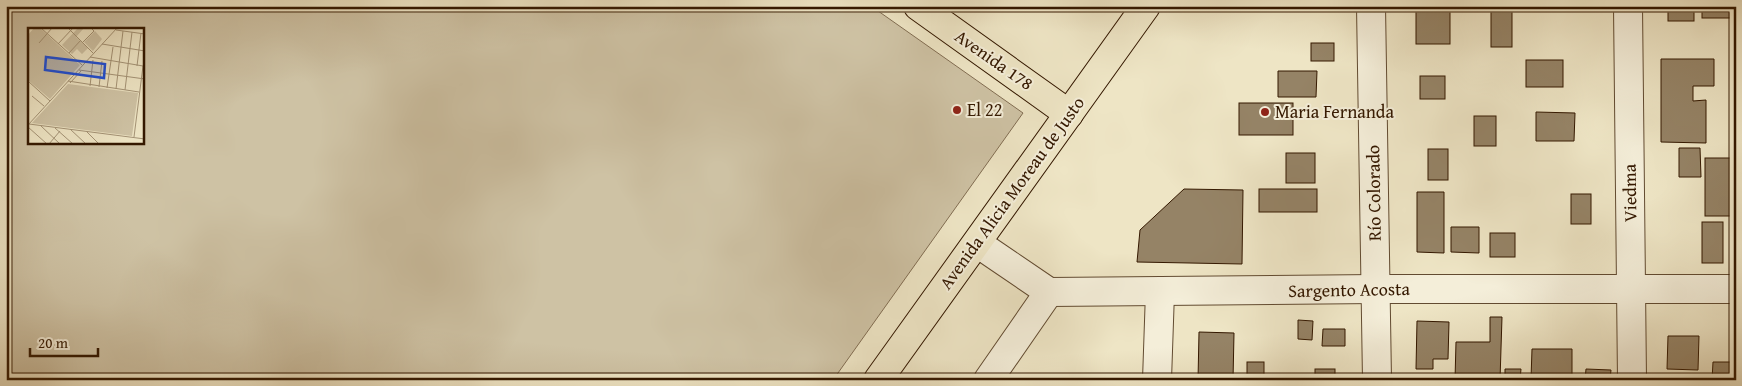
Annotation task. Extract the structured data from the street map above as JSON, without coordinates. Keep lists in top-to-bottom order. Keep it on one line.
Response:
{"streets":{"main road":["Avenida 178","Avenida Alicia Moreau de Justo"],"street":["Río Colorado","Viedma","Sargento Acosta"]},"crossings":[["Avenida 178","Avenida Alicia Moreau de Justo"],["Río Colorado","Sargento Acosta"],["Viedma","Sargento Acosta"]],"places":["El 22","Maria Fernanda"],"scale_bar":"20 m"}
